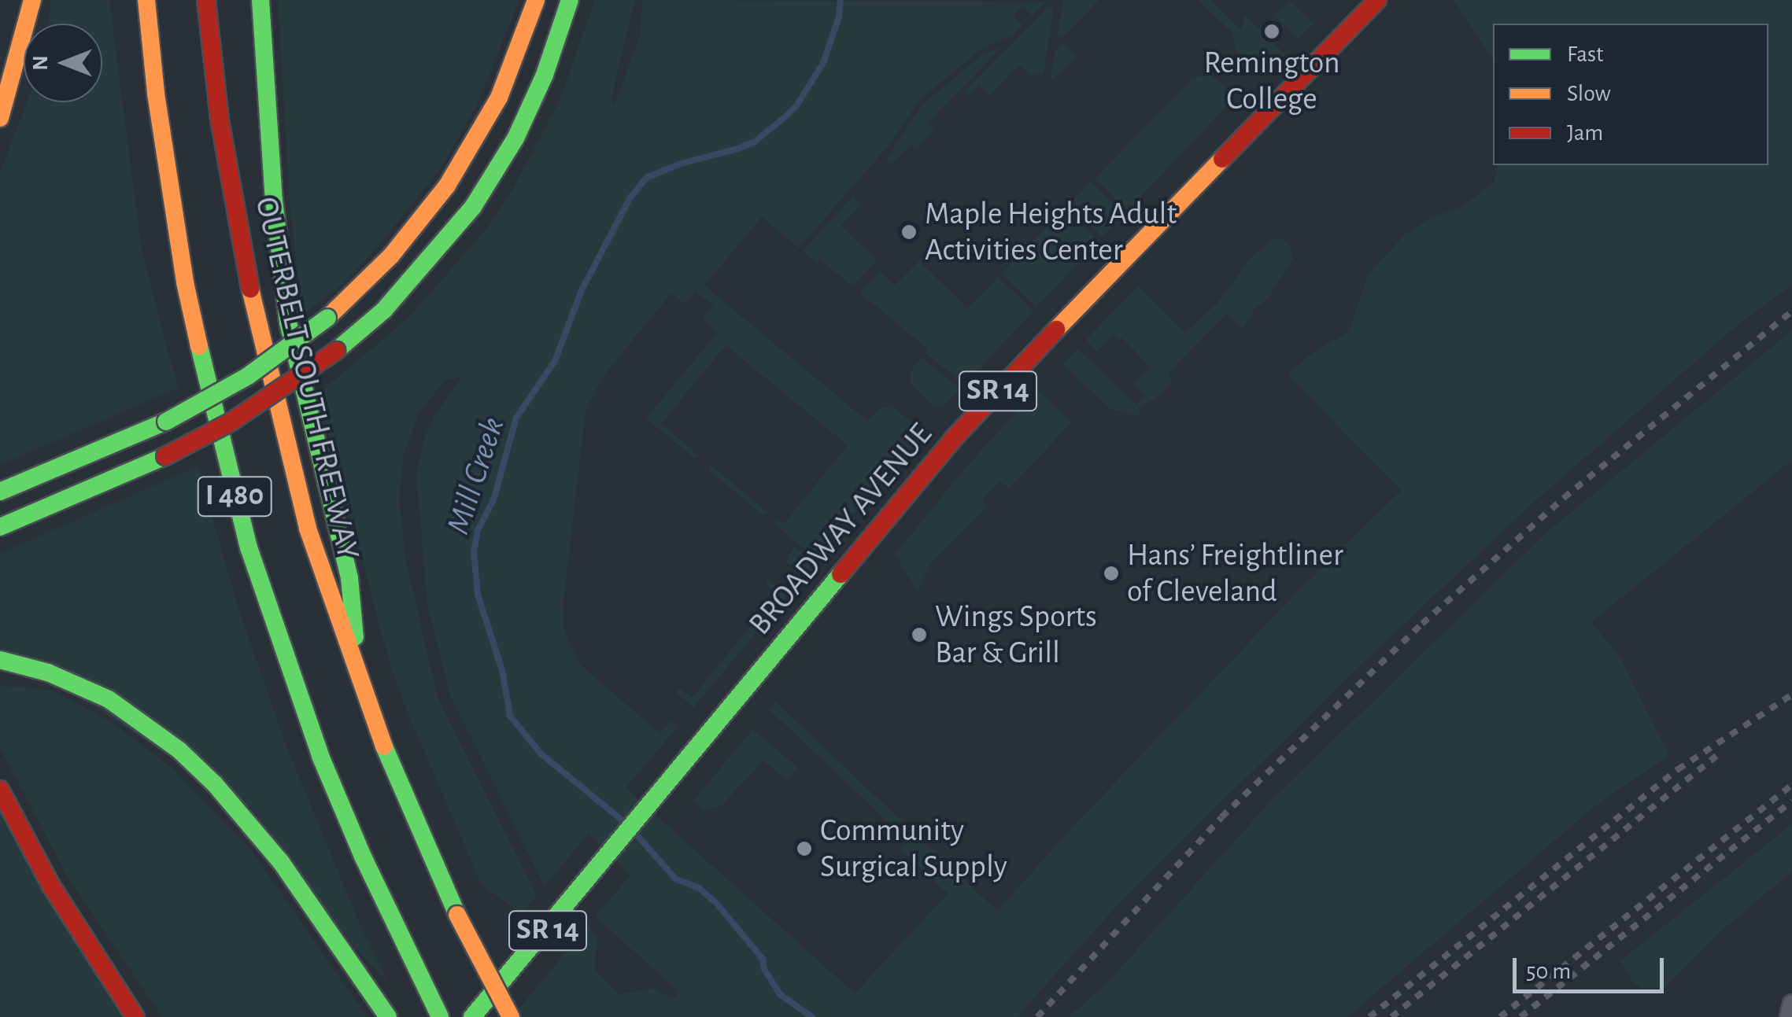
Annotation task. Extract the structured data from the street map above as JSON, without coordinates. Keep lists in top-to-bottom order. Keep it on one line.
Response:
{"streets":{"main road":["OUTERBELT SOUTH FREEWAY","SR 14","I 480","BROADWAY AVENUE"]},"water":["Mill Creek"],"places":["Remington College","Maple Heights Adult Activities Center","Hans’ Freightliner of Cleveland","Wings Sports Bar & Grill","Community Surgical Supply"],"legend":["Fast","Slow","Jam"],"scale_bar":"50 m","north":"left"}
